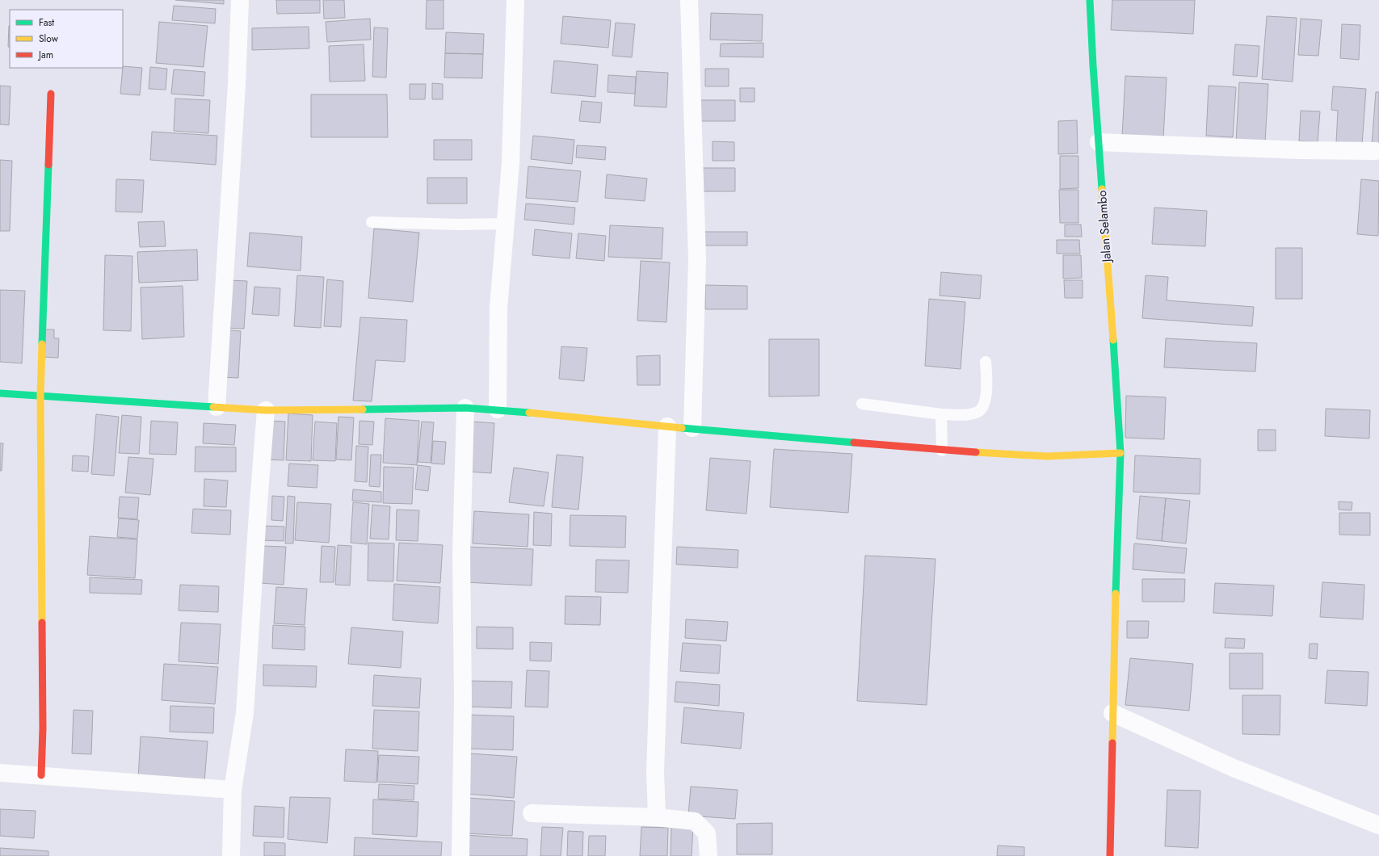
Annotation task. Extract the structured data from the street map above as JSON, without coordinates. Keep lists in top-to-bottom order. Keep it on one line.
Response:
{"streets":{"street":["Jalan Selambo"]},"legend":["Fast","Slow","Jam"]}
